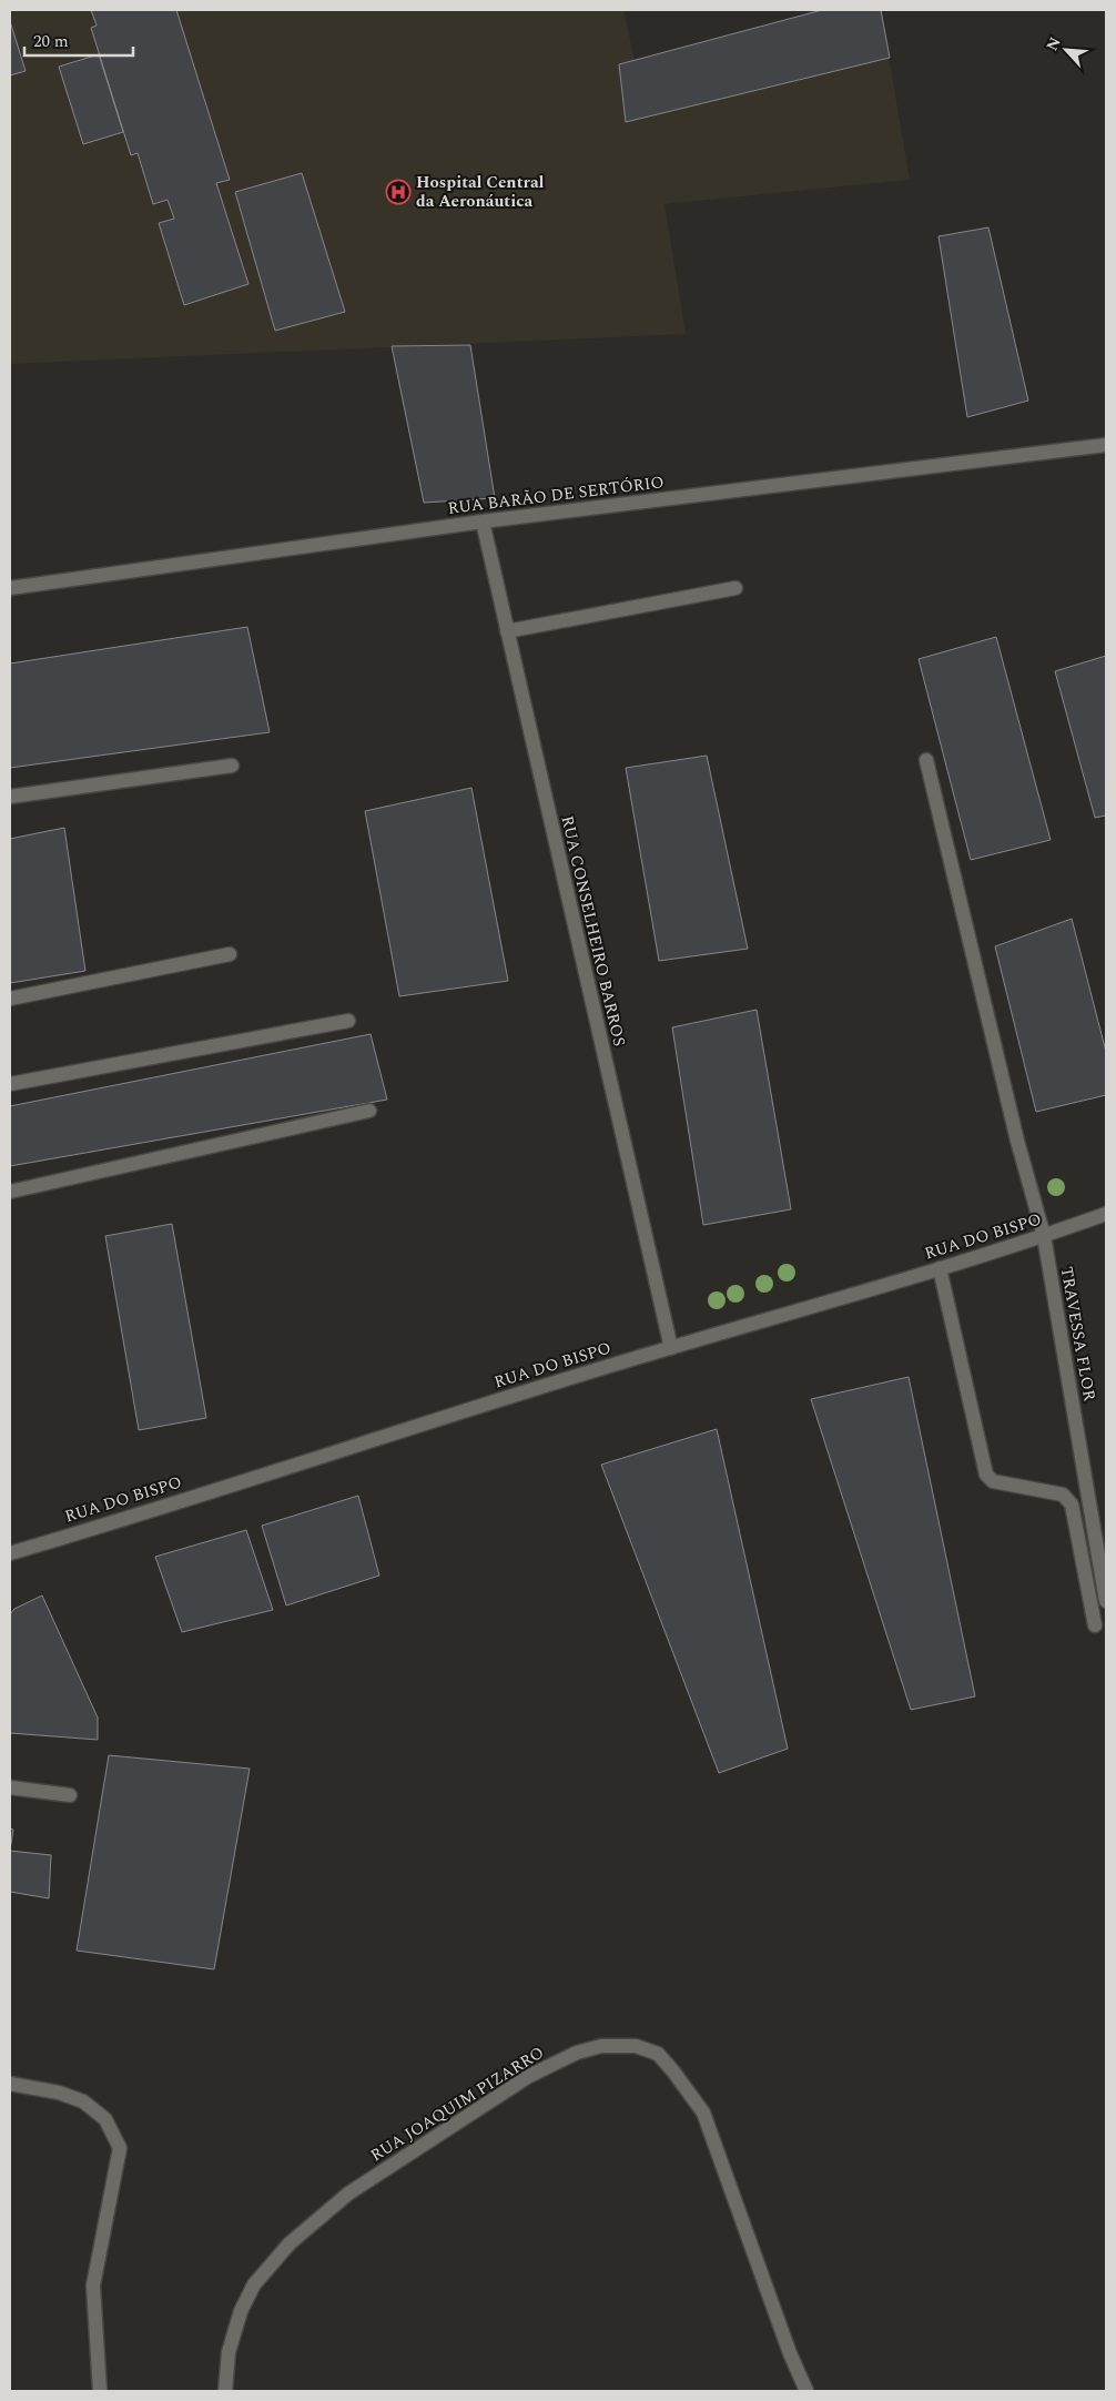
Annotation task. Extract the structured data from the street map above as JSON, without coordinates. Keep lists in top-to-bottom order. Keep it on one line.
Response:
{"streets":{"street":["RUA BARÃO DE SERTÓRIO","RUA CONSELHEIRO BARROS","RUA DO BISPO","TRAVESSA FLOR","RUA JOAQUIM PIZARRO"]},"crossings":[["RUA BARÃO DE SERTÓRIO","RUA CONSELHEIRO BARROS"],["RUA CONSELHEIRO BARROS","RUA DO BISPO"],["RUA DO BISPO","TRAVESSA FLOR"]],"places":{"hospital":["Hospital Central da Aeronáutica"]},"scale_bar":"20 m","north":"top left"}
